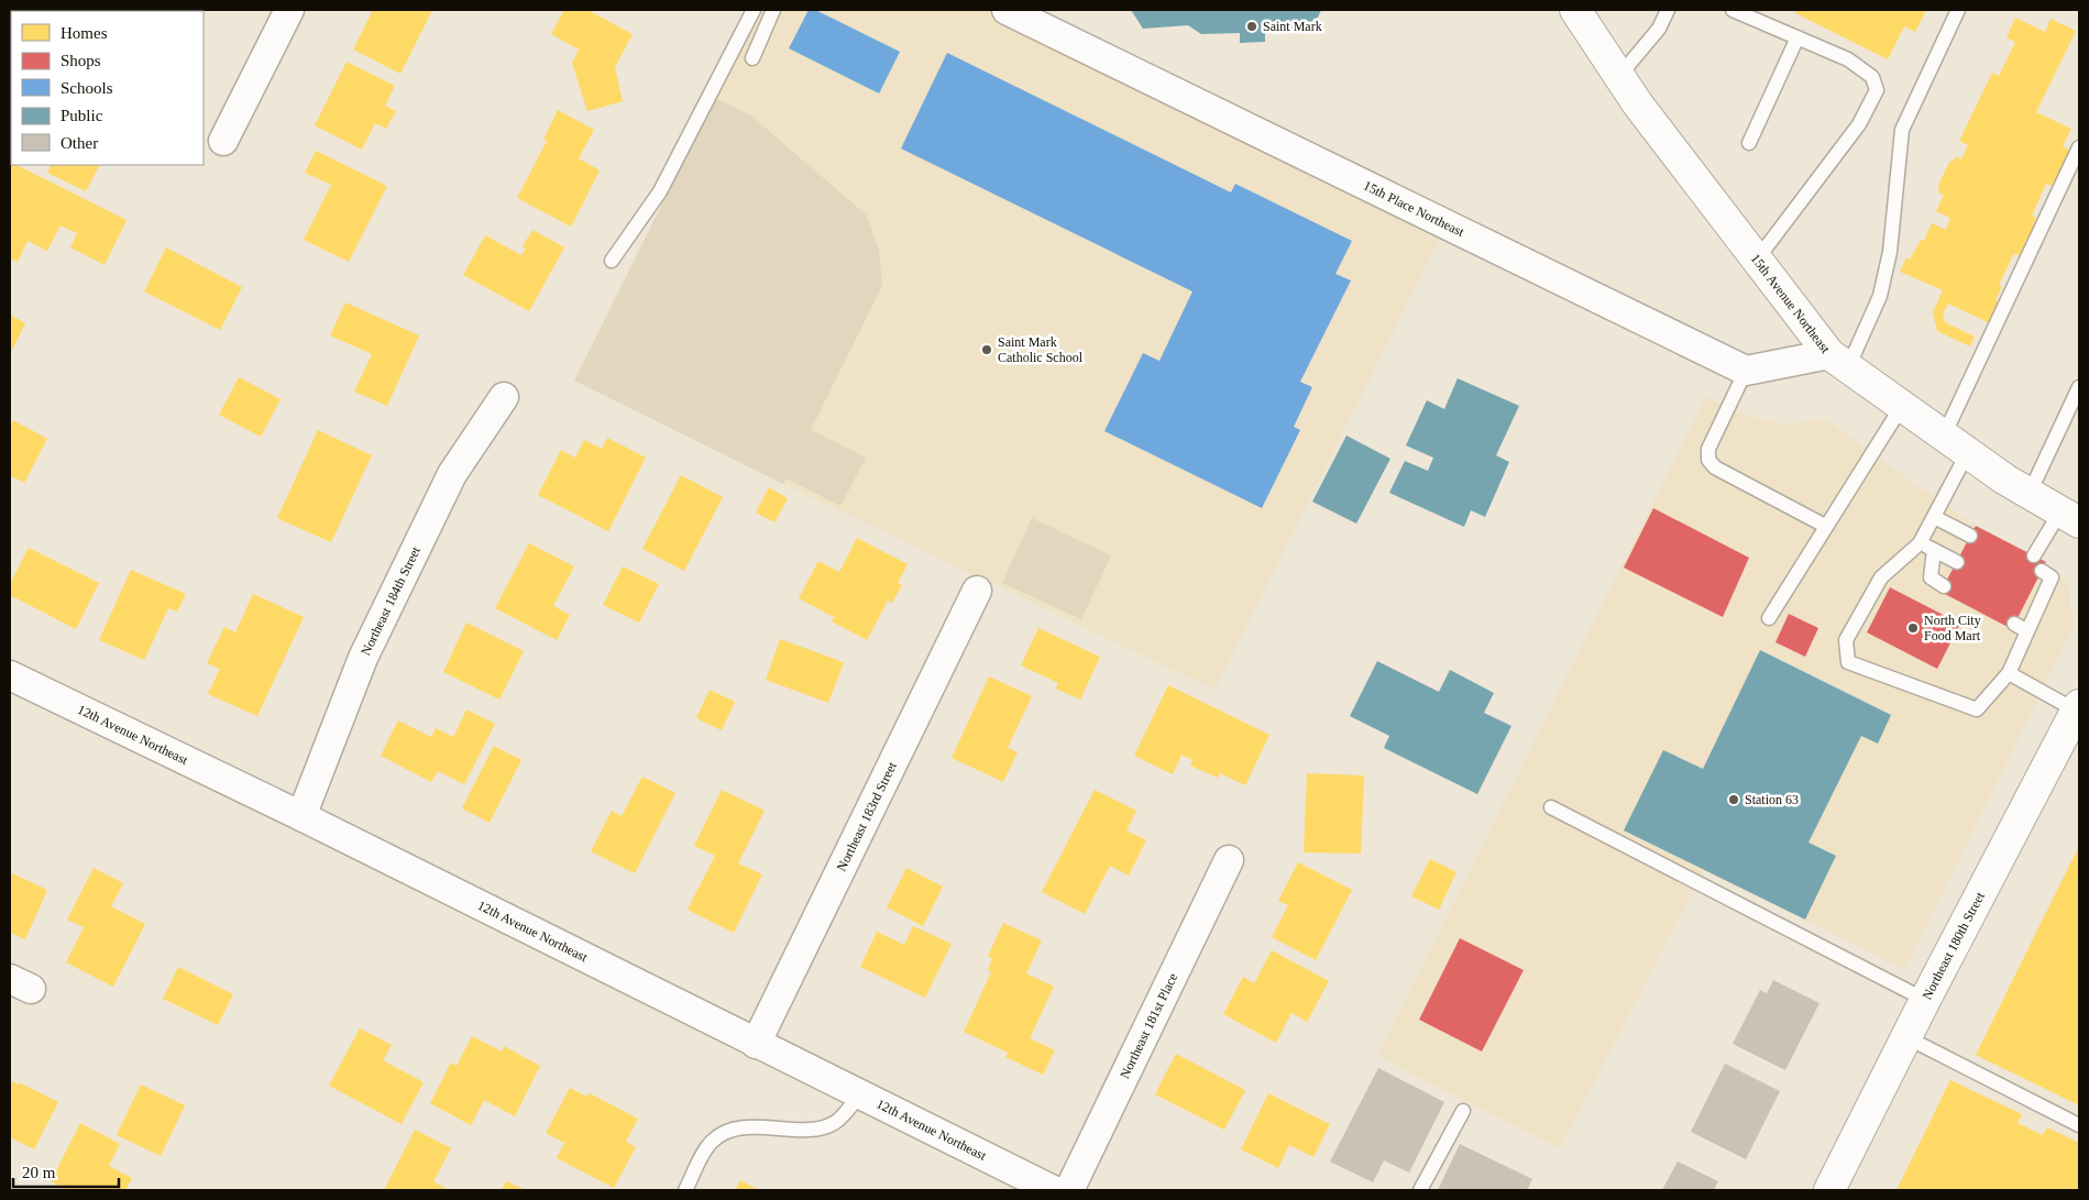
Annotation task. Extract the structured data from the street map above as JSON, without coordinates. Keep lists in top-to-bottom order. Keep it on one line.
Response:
{"streets":{"main road":["15th Avenue Northeast","Northeast 180th Street"],"street":["15th Place Northeast","Northeast 184th Street","12th Avenue Northeast","Northeast 183rd Street","Northeast 181st Place"]},"crossings":[["Northeast 184th Street","12th Avenue Northeast"],["12th Avenue Northeast","Northeast 183rd Street"]],"places":["Saint Mark","Saint Mark Catholic School","North City Food Mart","Station 63"],"legend":["Homes","Shops","Schools","Public","Other"],"scale_bar":"20 m"}
